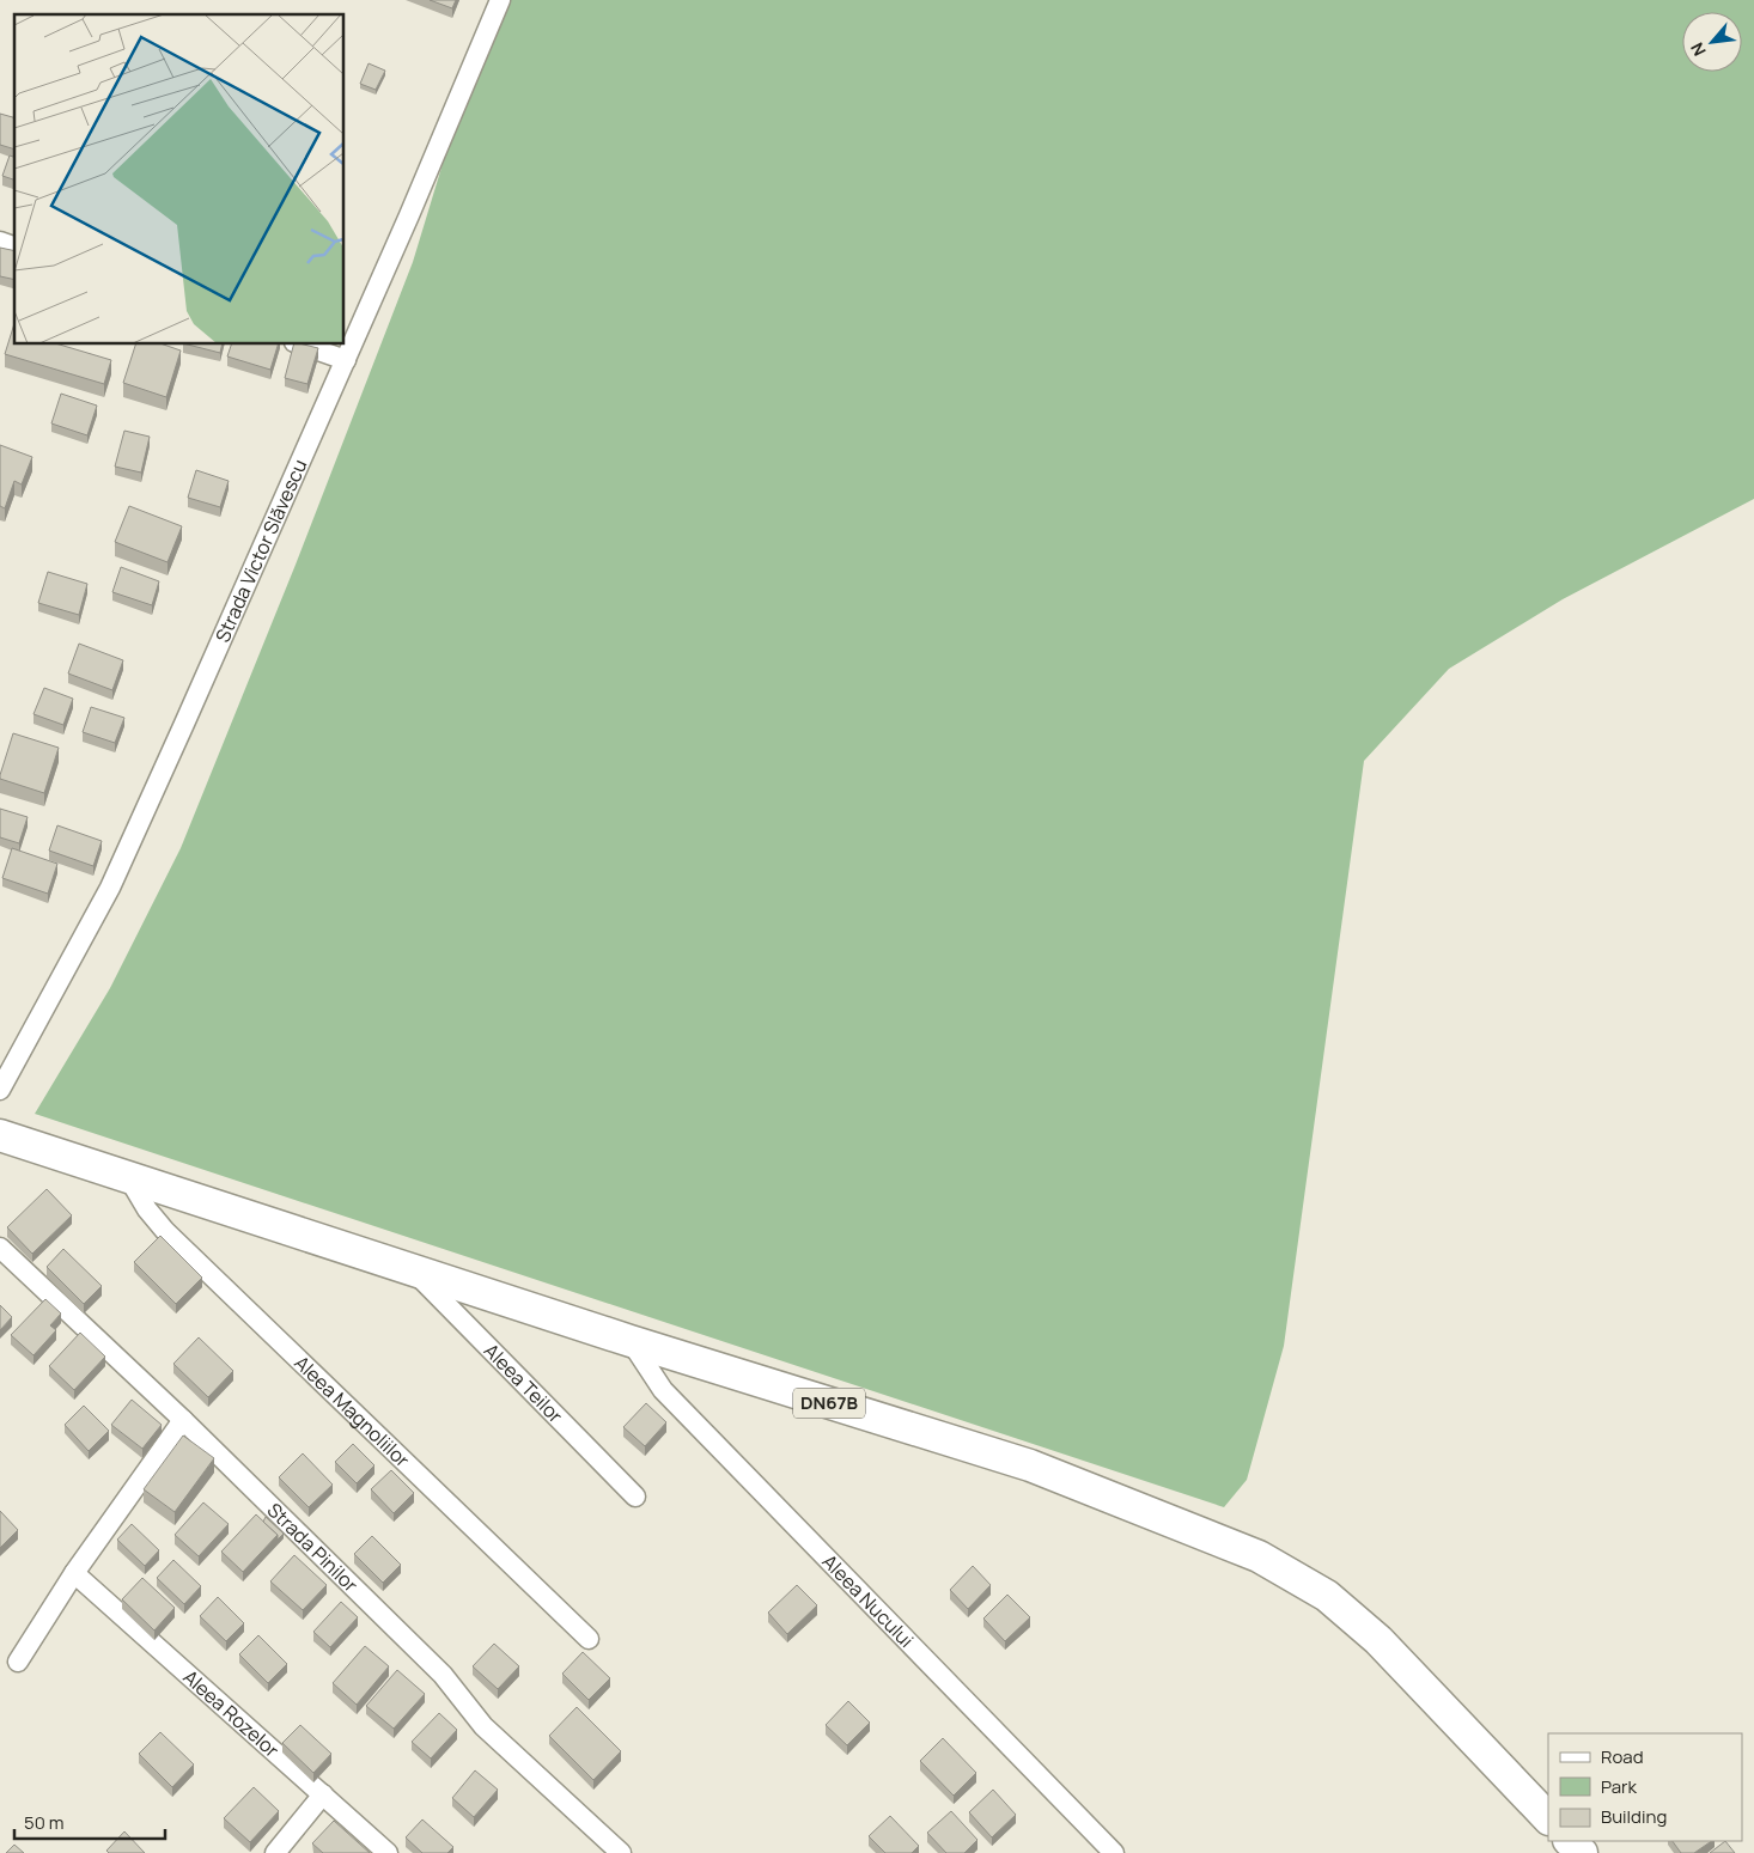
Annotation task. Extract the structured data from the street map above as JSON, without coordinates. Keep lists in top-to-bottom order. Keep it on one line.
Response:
{"streets":{"main road":["DN67B"],"street":["Strada Victor Slăvescu","Aleea Teilor","Aleea Magnoliilor","Strada Pinilor","Aleea Nucului","Aleea Rozelor"]},"crossings":[["Aleea Teilor","DN67B"],["DN67B","Aleea Magnoliilor"],["DN67B","Aleea Nucului"]],"legend":["Road","Park","Building"],"scale_bar":"50 m","north":"bottom left"}
